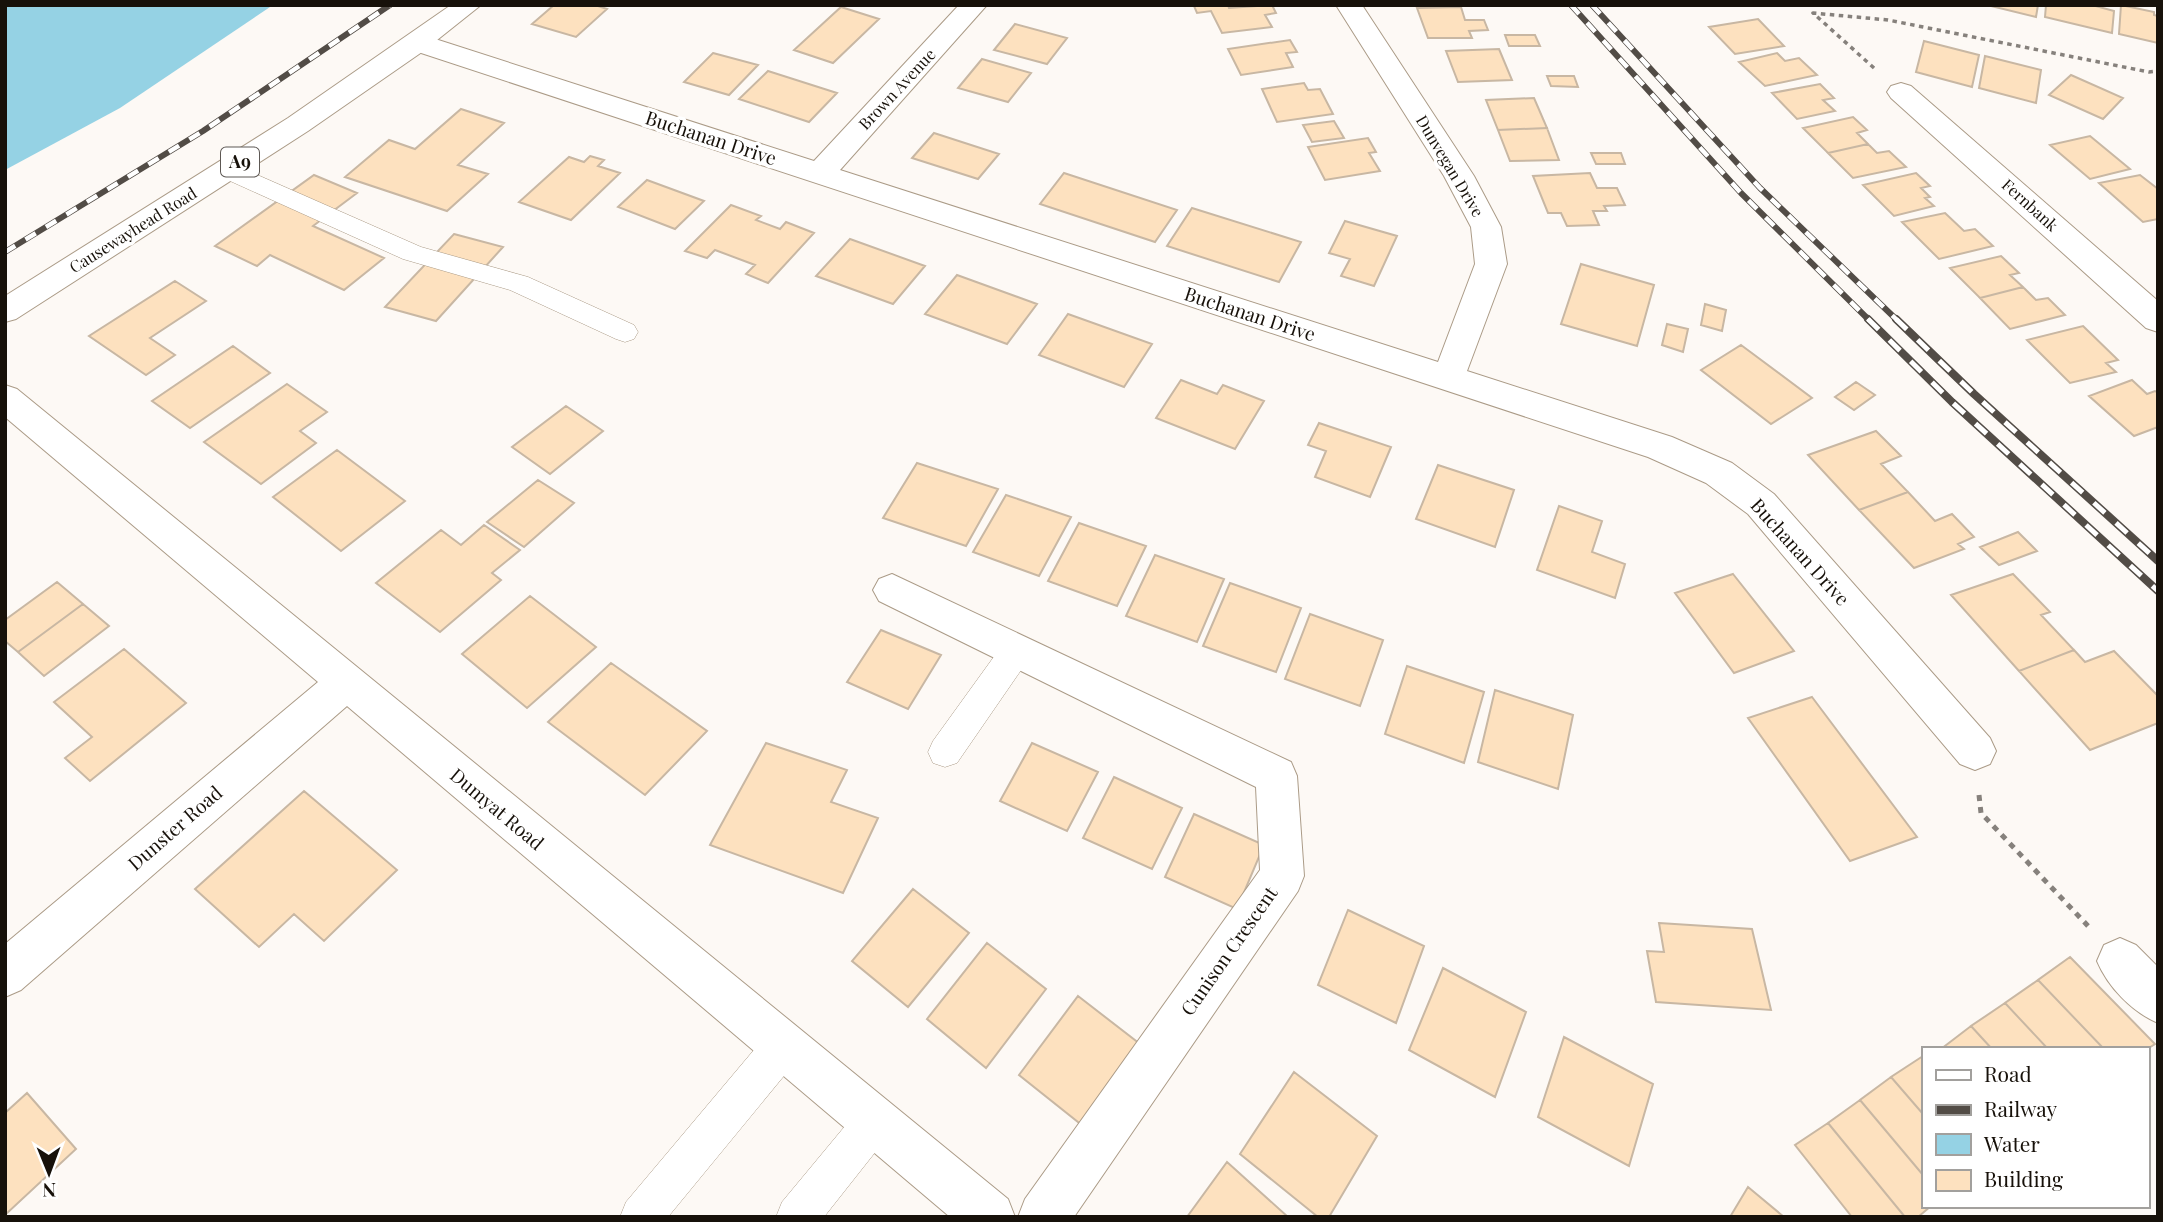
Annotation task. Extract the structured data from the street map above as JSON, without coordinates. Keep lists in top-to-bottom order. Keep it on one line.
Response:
{"streets":{"street":["Brown Avenue","Buchanan Drive","A9","Dunvegan Drive","Fernbank","Causewayhead Road","Dumyat Road","Dunster Road","Cunison Crescent"]},"crossings":[["Brown Avenue","Buchanan Drive"],["Buchanan Drive","Dunvegan Drive"],["Buchanan Drive","Causewayhead Road"],["Dumyat Road","Dunster Road"]],"legend":["Road","Railway","Water","Building"],"north":"bottom"}
